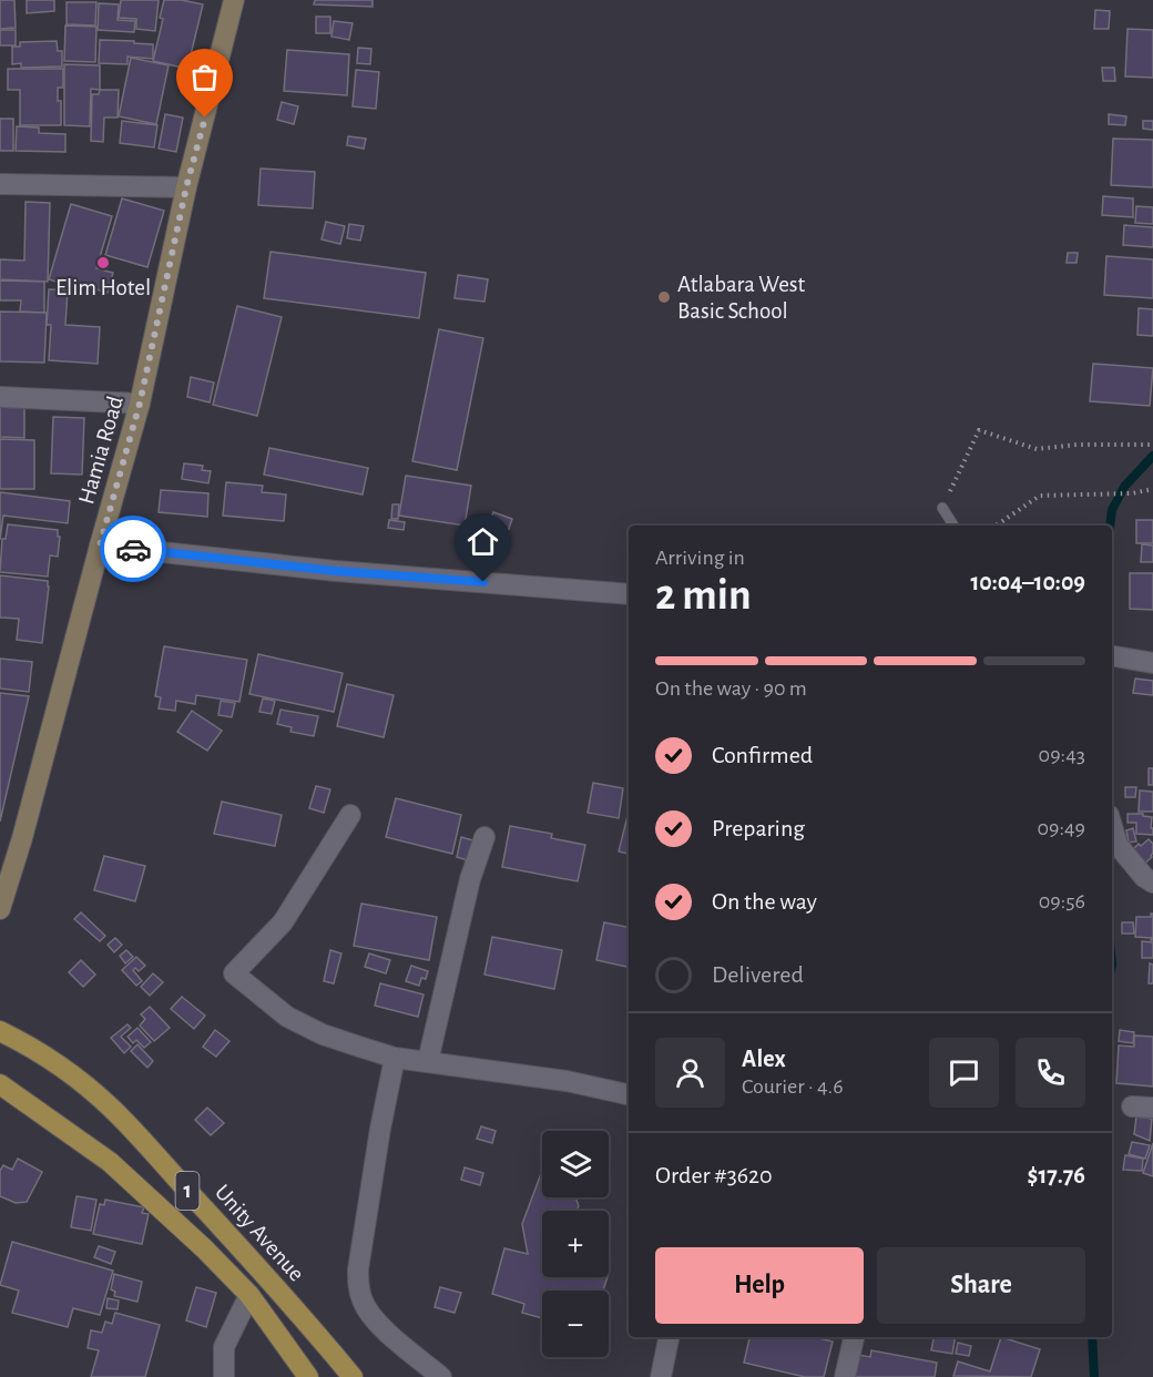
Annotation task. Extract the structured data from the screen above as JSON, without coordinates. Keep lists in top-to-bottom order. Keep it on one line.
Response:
{"streets":{"main road":["Hamia Road","1","Unity Avenue"]},"places":["Elim Hotel","Atlabara West Basic School"],"page":{"heading":["2 min","Arriving in","10:04–10:09"],"panel":["Alex","Courier · 4.6","Order #3620","$17.76"],"bar":"On the way · 90 m","list":[["Confirmed","09:43"],["Preparing","09:49"],["On the way","09:56"],"Delivered"],"map_buttons":["+","−"],"buttons":["Help","Share"]}}
